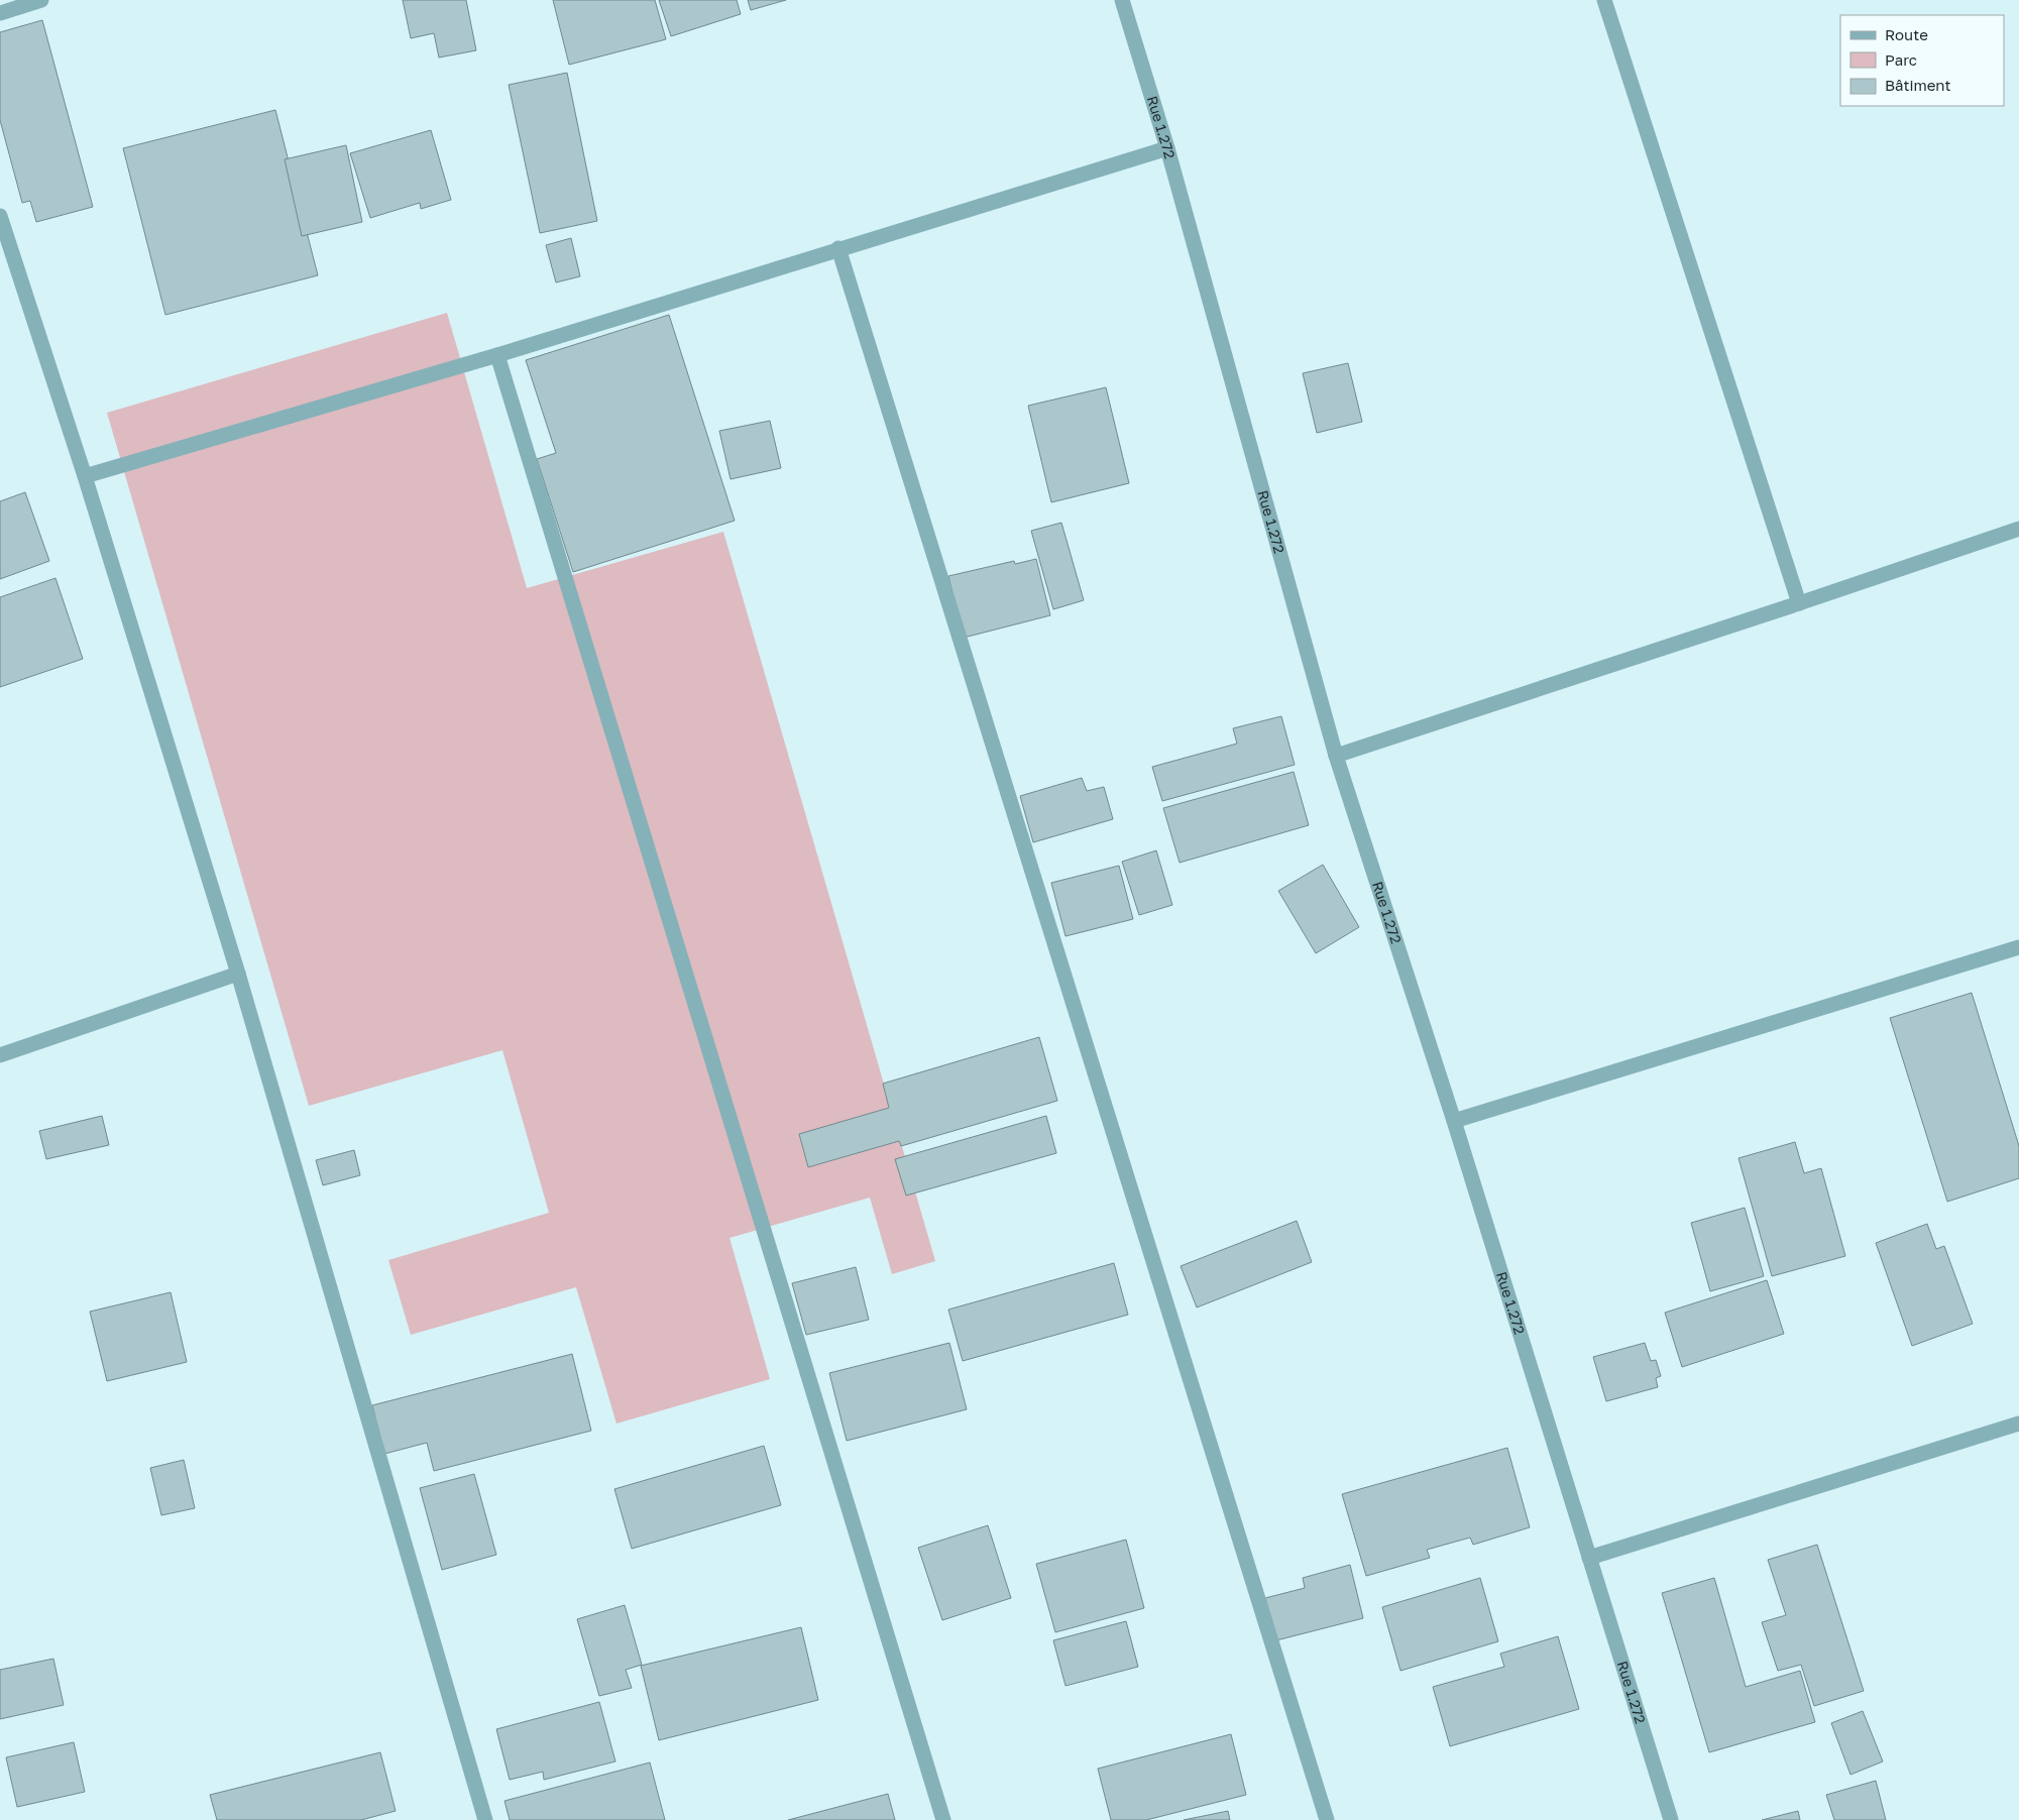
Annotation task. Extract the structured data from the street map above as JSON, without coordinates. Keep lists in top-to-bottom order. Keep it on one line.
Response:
{"streets":{"street":["Rue 1.272"]},"legend":["Route","Parc","Bâtiment"]}
